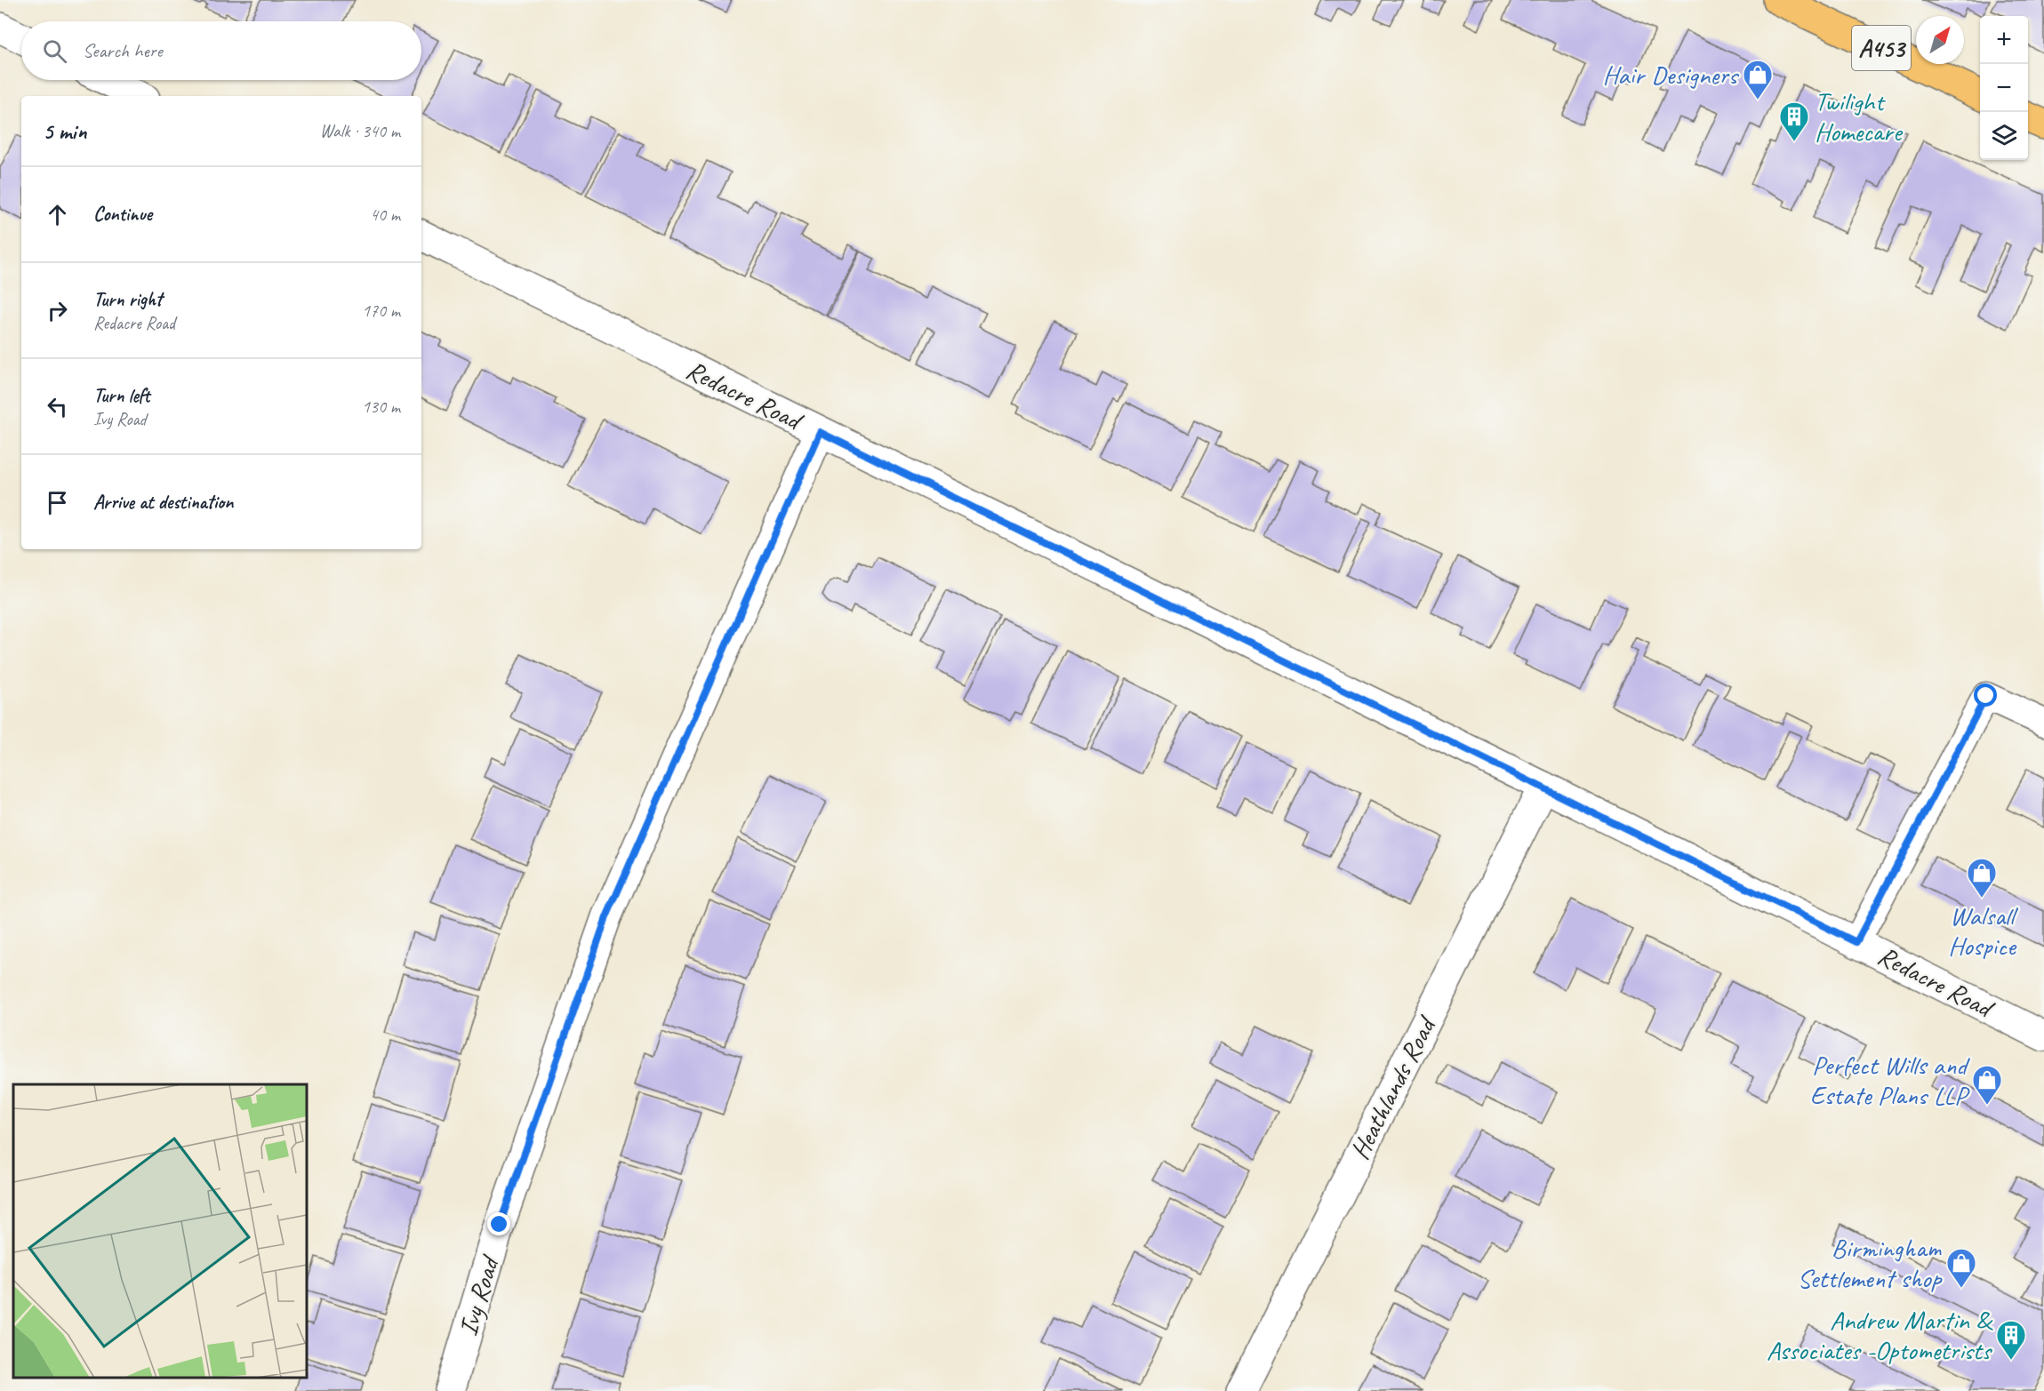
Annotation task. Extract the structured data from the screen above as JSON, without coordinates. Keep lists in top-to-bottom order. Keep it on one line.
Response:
{"streets":{"main road":["A453"],"street":["Redacre Road","Heathlands Road","Ivy Road"]},"crossings":[["Redacre Road","Heathlands Road"],["Redacre Road","Ivy Road"]],"places":{"shop":["Hair Designers","Walsall Hospice","Perfect Wills and Estate Plans LLP","Birmingham Settlement shop"],"building":["Twilight Homecare","Andrew Martin & Associates -Optometrists"]},"north":"top right","page":{"map_buttons":["+","−"],"search":"Search here","heading":["5 min","Walk · 340 m"],"list":[["Continue","40 m"],["Turn right","Redacre Road","170 m"],["Turn left","Ivy Road","130 m"],"Arrive at destination"]}}
